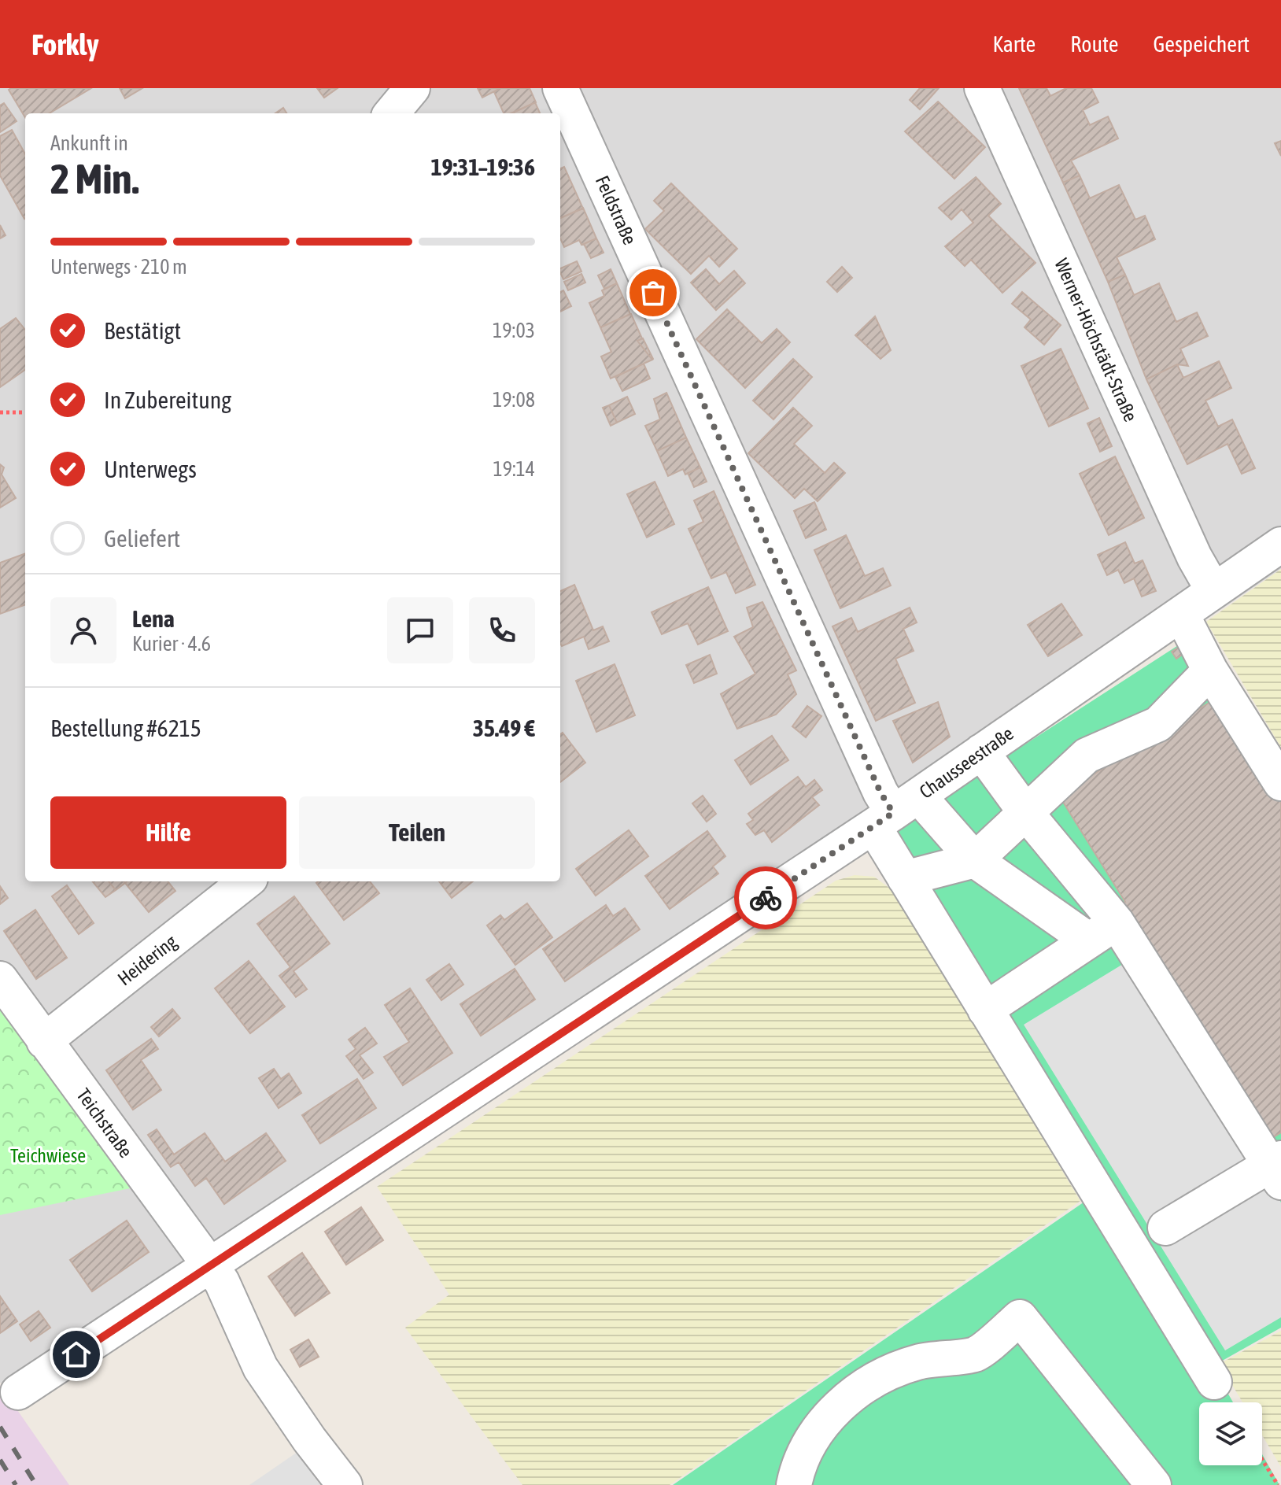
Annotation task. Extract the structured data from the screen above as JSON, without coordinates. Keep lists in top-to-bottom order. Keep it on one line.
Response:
{"streets":{"street":["Feldstraße","Werner-Höchstädt-Straße","Chausseestraße","Heidering","Teichstraße"]},"crossings":[["Feldstraße","Chausseestraße"],["Werner-Höchstädt-Straße","Chausseestraße"],["Chausseestraße","Teichstraße"],["Heidering","Teichstraße"]],"parks":["Teichwiese"],"page":{"header":"Forkly","nav":["Karte","Route","Gespeichert"],"heading":["2 Min.","Ankunft in","19:31–19:36"],"panel":["Lena","Kurier · 4.6","Bestellung #6215","35.49 €"],"bar":"Unterwegs · 210 m","list":[["Bestätigt","19:03"],["In Zubereitung","19:08"],["Unterwegs","19:14"],"Geliefert"],"buttons":["Hilfe","Teilen"]}}
